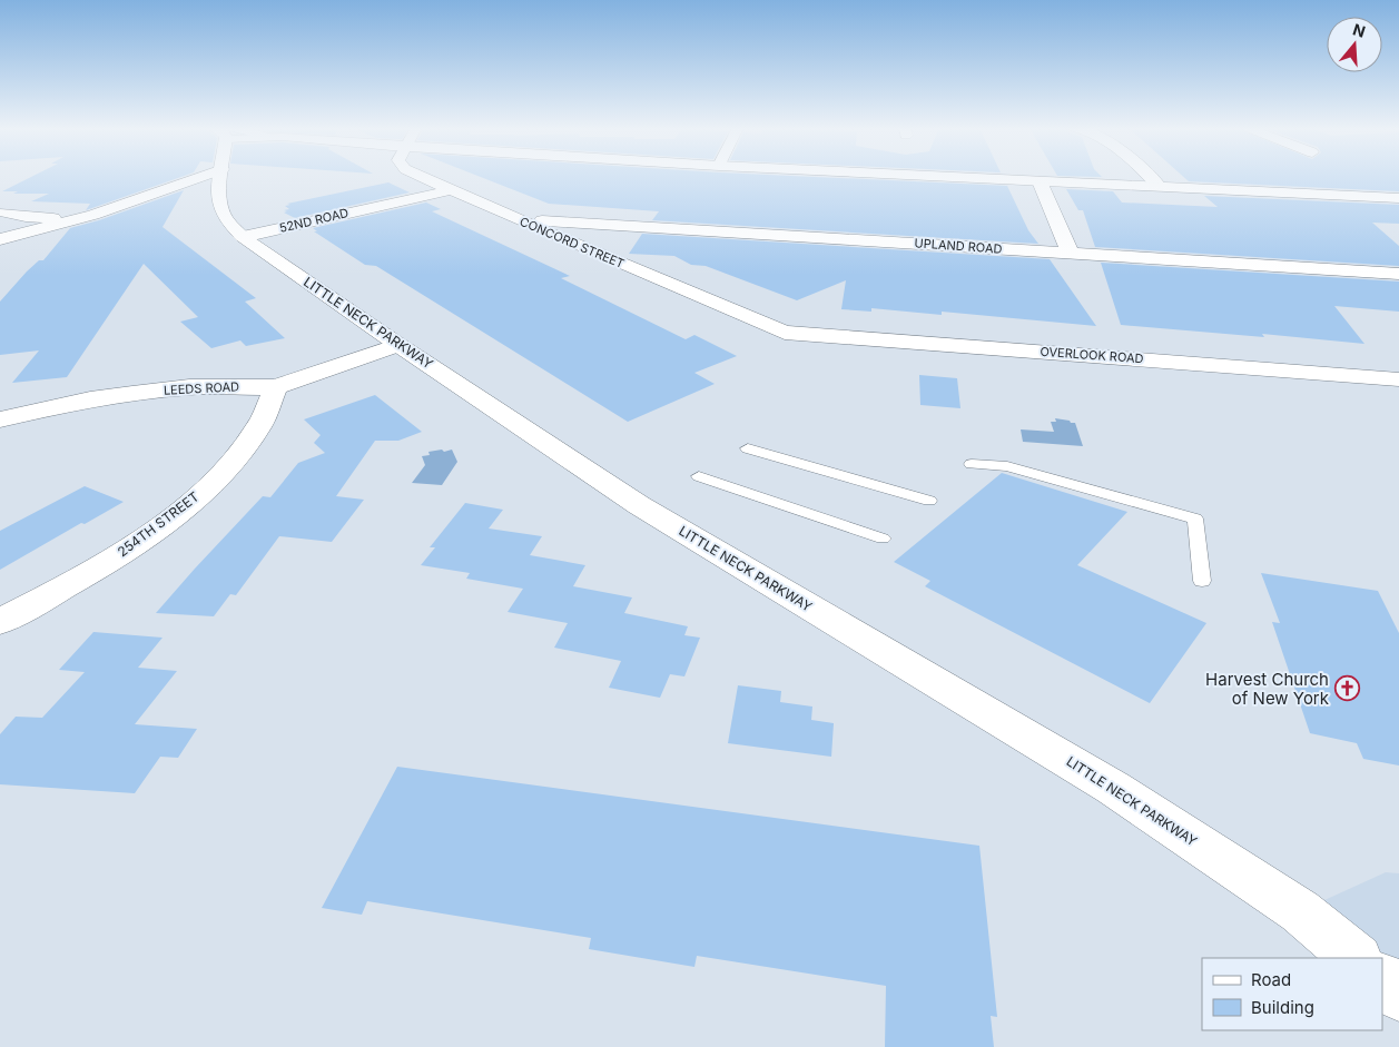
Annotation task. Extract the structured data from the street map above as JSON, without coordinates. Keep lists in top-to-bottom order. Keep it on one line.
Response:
{"streets":{"street":["52ND ROAD","CONCORD STREET","UPLAND ROAD","LITTLE NECK PARKWAY","OVERLOOK ROAD","LEEDS ROAD","254TH STREET"]},"crossings":[["52ND ROAD","CONCORD STREET"],["52ND ROAD","LITTLE NECK PARKWAY"],["CONCORD STREET","UPLAND ROAD"],["CONCORD STREET","OVERLOOK ROAD"],["LITTLE NECK PARKWAY","LEEDS ROAD"],["LEEDS ROAD","254TH STREET"]],"places":{"church":["Harvest Church of New York"]},"legend":["Road","Building"],"north":"top"}
